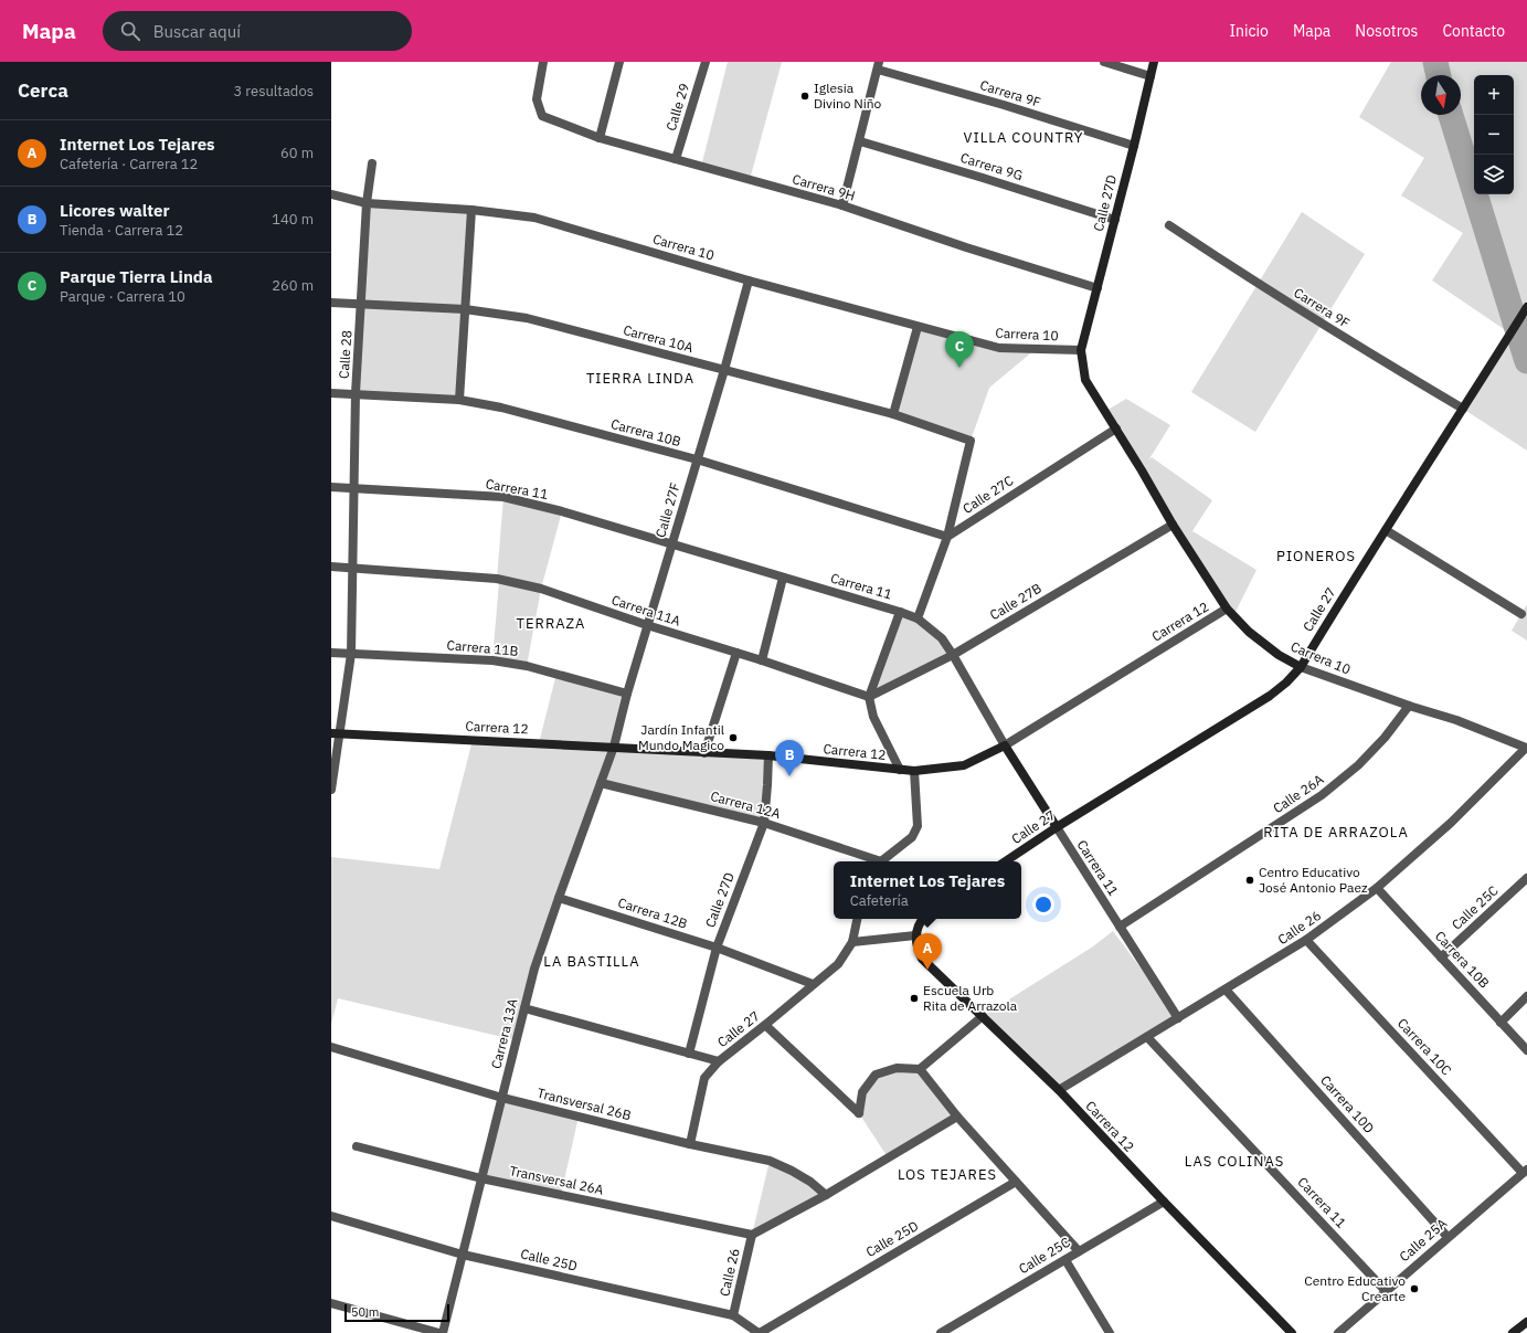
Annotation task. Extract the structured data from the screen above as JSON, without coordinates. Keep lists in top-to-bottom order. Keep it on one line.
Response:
{"streets":{"street":["Carrera 9F","Calle 29","Carrera 9G","Carrera 9H","Calle 27D","Carrera 10","Carrera 10A","Calle 28","Carrera 10B","Carrera 11","Calle 27C","Calle 27F","Calle 27B","Calle 27","Carrera 11A","Carrera 12","Carrera 11B","Calle 26A","Carrera 12A","Calle 25C","Carrera 12B","Calle 26","Carrera 13A","Carrera 10C","Transversal 26B","Carrera 10D","Transversal 26A","Calle 25D","Calle 25A"]},"crossings":[["Carrera 9F","Calle 27D"],["Carrera 9F","Calle 27"],["Calle 29","Carrera 9H"],["Carrera 9G","Calle 27D"],["Carrera 9H","Calle 27D"],["Calle 27D","Carrera 10"],["Calle 27D","Carrera 12"],["Calle 27D","Carrera 12A"],["Calle 27D","Carrera 12B"],["Carrera 10","Calle 28"],["Carrera 10","Calle 27C"],["Carrera 10","Calle 27F"],["Carrera 10","Calle 27B"],["Carrera 10","Calle 27"],["Carrera 10","Carrera 12"],["Carrera 10","Calle 26A"],["Carrera 10","Calle 26"],["Carrera 10A","Calle 28"],["Carrera 10A","Carrera 10B"],["Carrera 10A","Calle 27C"],["Carrera 10A","Calle 27F"],["Calle 28","Carrera 10B"],["Calle 28","Carrera 11"],["Calle 28","Carrera 11A"],["Calle 28","Carrera 12"],["Calle 28","Carrera 11B"],["Carrera 10B","Calle 27C"],["Carrera 10B","Calle 27F"],["Carrera 10B","Calle 25C"],["Carrera 10B","Calle 26"],["Carrera 11","Calle 27F"],["Carrera 11","Calle 27B"],["Carrera 11","Calle 27"],["Carrera 11","Carrera 12"],["Carrera 11","Calle 26A"],["Carrera 11","Calle 26"],["Carrera 11","Calle 25A"],["Calle 27F","Carrera 11A"],["Calle 27F","Carrera 12"],["Calle 27F","Carrera 11B"],["Calle 27F","Carrera 13A"],["Calle 27B","Carrera 11A"],["Calle 27","Carrera 12B"],["Calle 27","Transversal 26B"],["Carrera 12","Calle 25C"],["Carrera 12","Calle 26"],["Carrera 12","Carrera 13A"],["Carrera 12A","Carrera 13A"],["Carrera 12B","Carrera 13A"],["Calle 26","Carrera 10C"],["Calle 26","Carrera 10D"],["Calle 26","Transversal 26A"],["Calle 26","Calle 25D"],["Carrera 13A","Transversal 26B"],["Carrera 13A","Transversal 26A"],["Carrera 13A","Calle 25D"],["Carrera 10C","Calle 25A"],["Carrera 10D","Calle 25A"]],"districts":["VILLA COUNTRY","TIERRA LINDA","PIONEROS","TERRAZA","RITA DE ARRAZOLA","LA BASTILLA","LAS COLINAS","LOS TEJARES"],"places":["Iglesia Divino Niño","Jardín Infantil Mundo Magico","Centro Educativo José Antonio Paez","Escuela Urb Rita de Arrazola","Centro Educativo Crearte"],"scale_bar":"50 m","north":"bottom","page":{"header":"Mapa","search":"Buscar aquí","nav":["Inicio","Mapa","Nosotros","Contacto"],"heading":["Cerca","3 resultados"],"map_buttons":["+","−"],"list":[{"mark":"A","name":"Internet Los Tejares","note":"Cafetería · Carrera 12","value":"60 m"},{"mark":"B","name":"Licores walter","note":"Tienda · Carrera 12","value":"140 m"},{"mark":"C","name":"Parque Tierra Linda","note":"Parque · Carrera 10","value":"260 m"}],"pins":["C","B","A"],"popup":["Internet Los Tejares","Cafetería"],"scale":"50 m"}}
